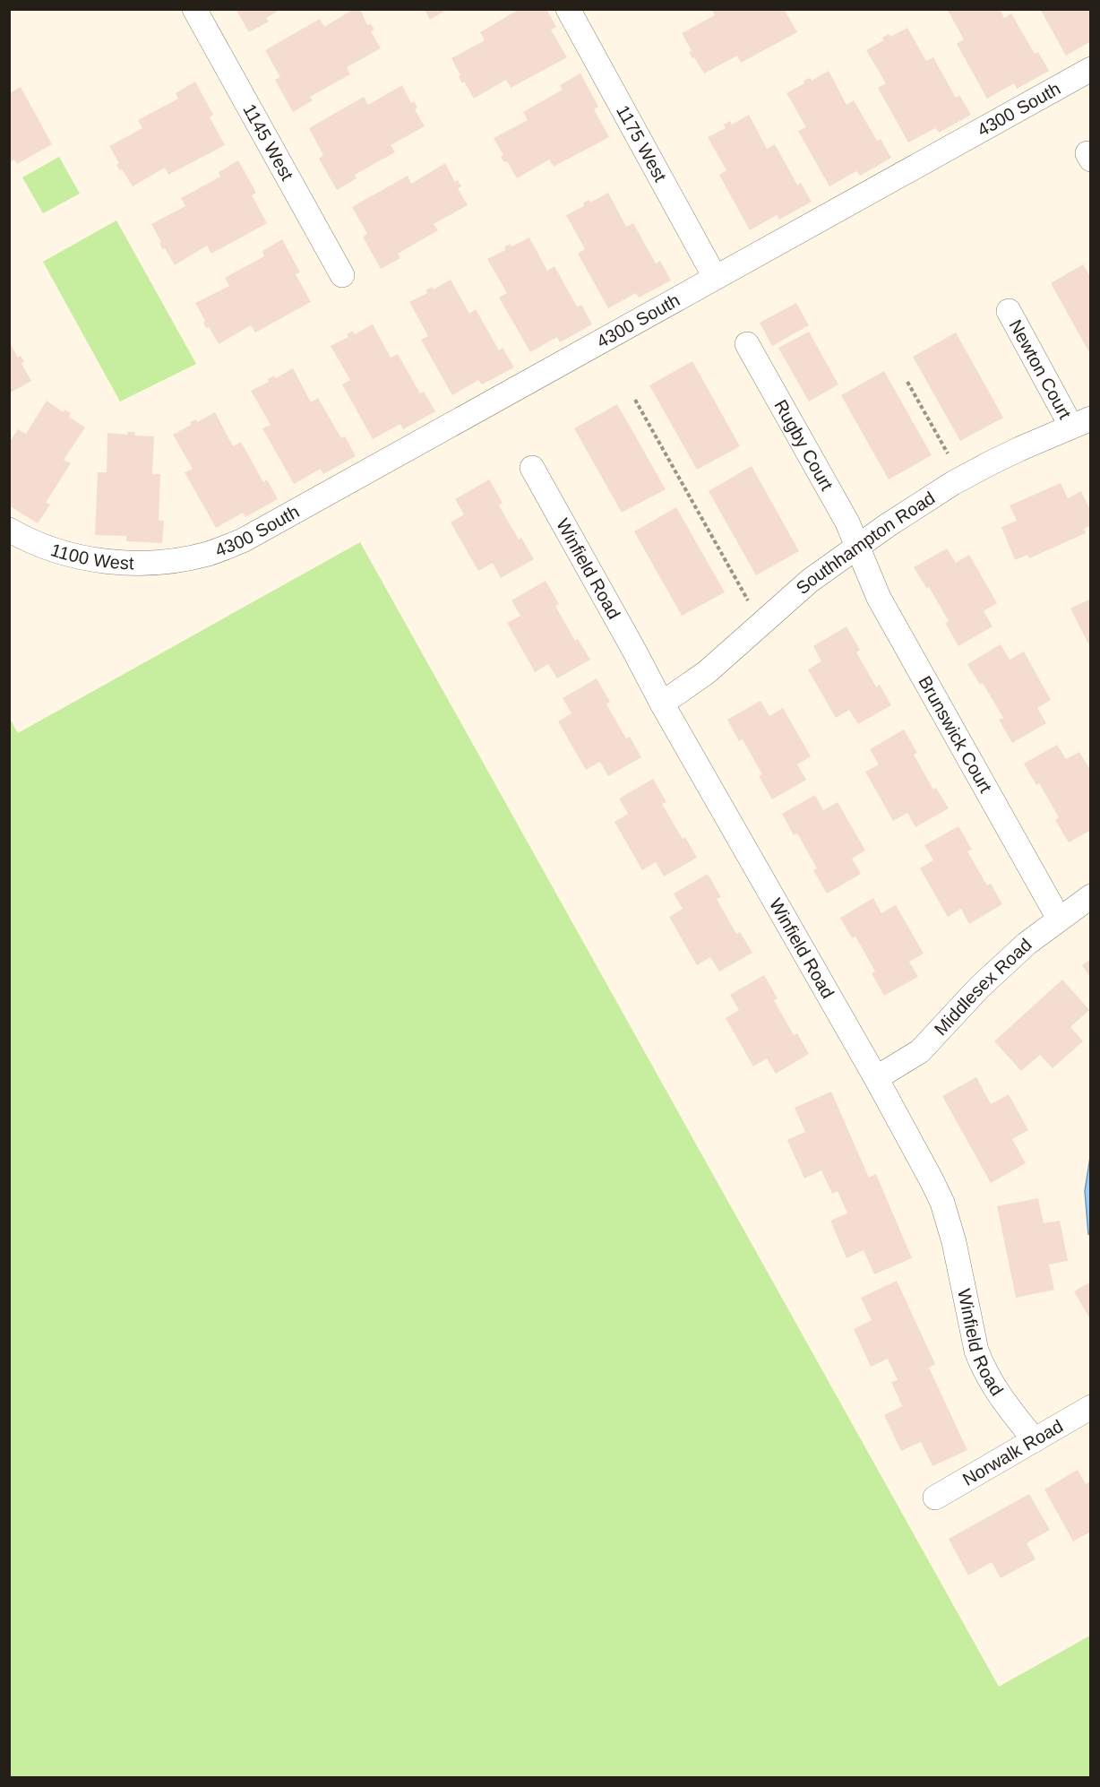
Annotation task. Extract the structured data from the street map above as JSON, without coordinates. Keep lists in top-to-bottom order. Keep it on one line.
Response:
{"streets":{"street":["4300 South","1145 West","1175 West","Newton Court","Rugby Court","Southhampton Road","1100 West","Winfield Road","Brunswick Court","Middlesex Road","Norwalk Road"]},"crossings":[["4300 South","1175 West"],["4300 South","1100 West"],["Newton Court","Southhampton Road"],["Rugby Court","Southhampton Road"],["Rugby Court","Brunswick Court"],["Southhampton Road","Winfield Road"],["Southhampton Road","Brunswick Court"],["Winfield Road","Middlesex Road"],["Winfield Road","Norwalk Road"],["Brunswick Court","Middlesex Road"]]}
